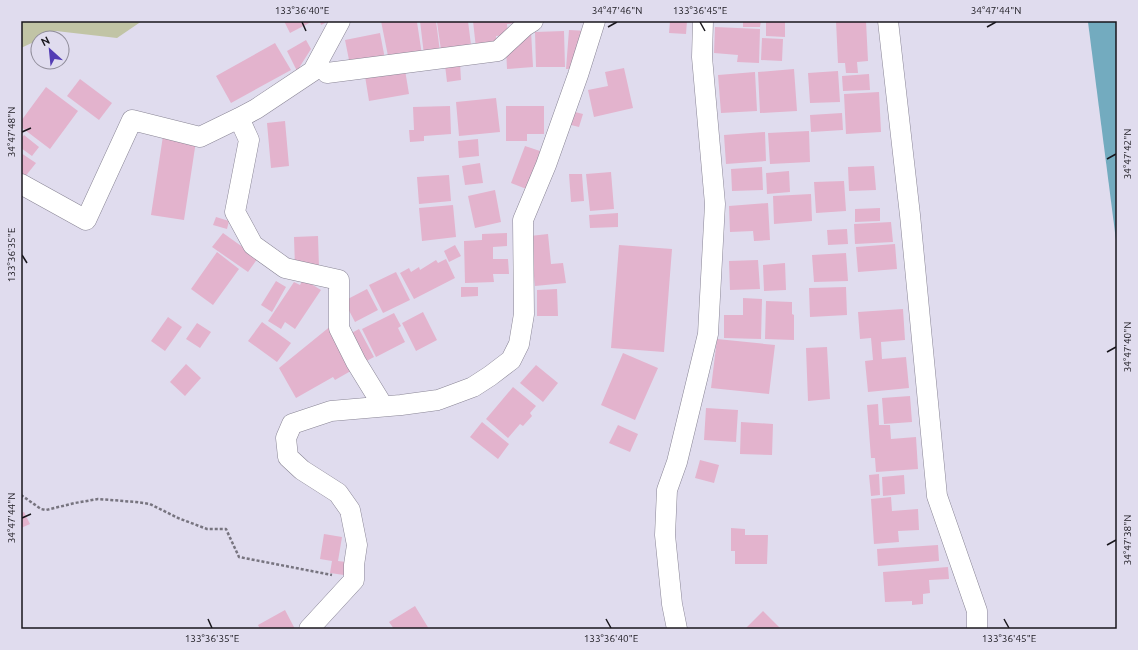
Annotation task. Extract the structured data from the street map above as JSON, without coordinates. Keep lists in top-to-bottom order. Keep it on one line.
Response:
{"north":"top left","coordinates":["133°36'40\"E","34°47'46\"N","133°36'45\"E","34°47'44\"N","34°47'48\"N","34°47'42\"N","133°36'35\"E","34°47'40\"N","34°47'38\"N"]}
